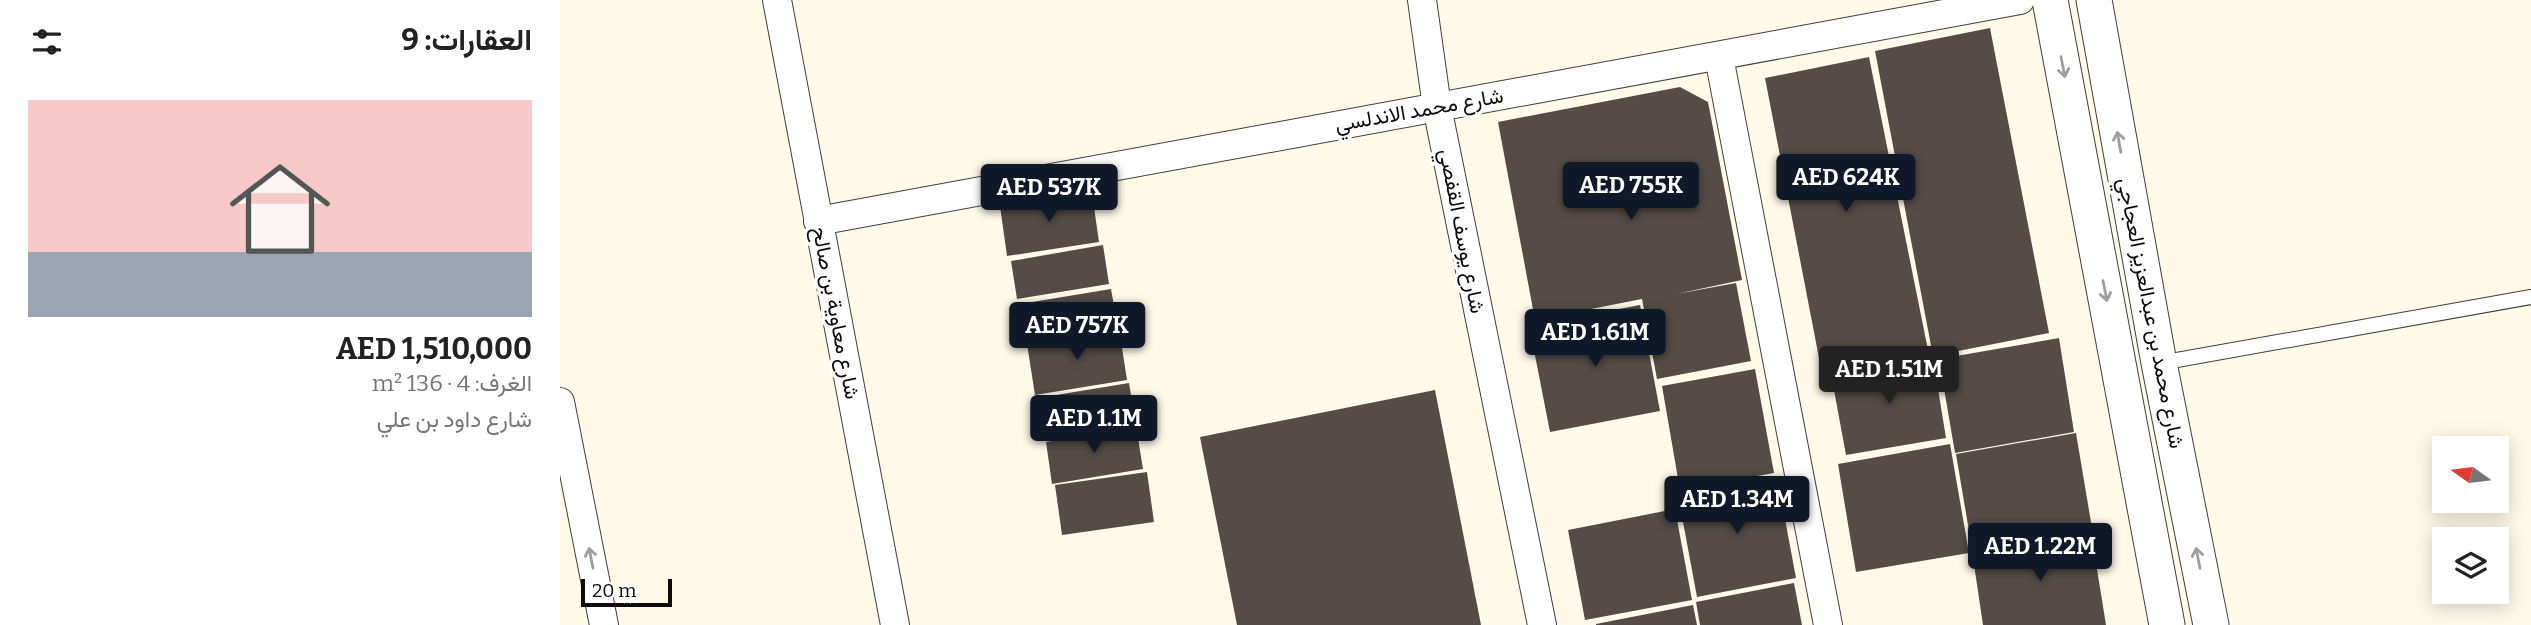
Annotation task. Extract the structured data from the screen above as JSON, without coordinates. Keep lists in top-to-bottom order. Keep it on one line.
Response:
{"streets":{"street":["شارع محمد الاندلسي","شارع يوسف القفصي","شارع معاوية بن صالح","شارع محمد بن عبدالعزيز العجاجي"]},"crossings":[["شارع محمد الاندلسي","شارع يوسف القفصي"],["شارع محمد الاندلسي","شارع معاوية بن صالح"]],"scale_bar":"20 m","north":"left","page":{"heading":"العقارات: 9","list":[{"name":"AED 1,510,000","note":"الغرف: 4 · 136 m² · شارع داود بن علي"}],"price":["AED 624K","AED 755K","AED 537K","AED 757K","AED 1.61M","AED 1.51M","AED 1.1M","AED 1.34M","AED 1.22M"],"scale":"20 m"}}
